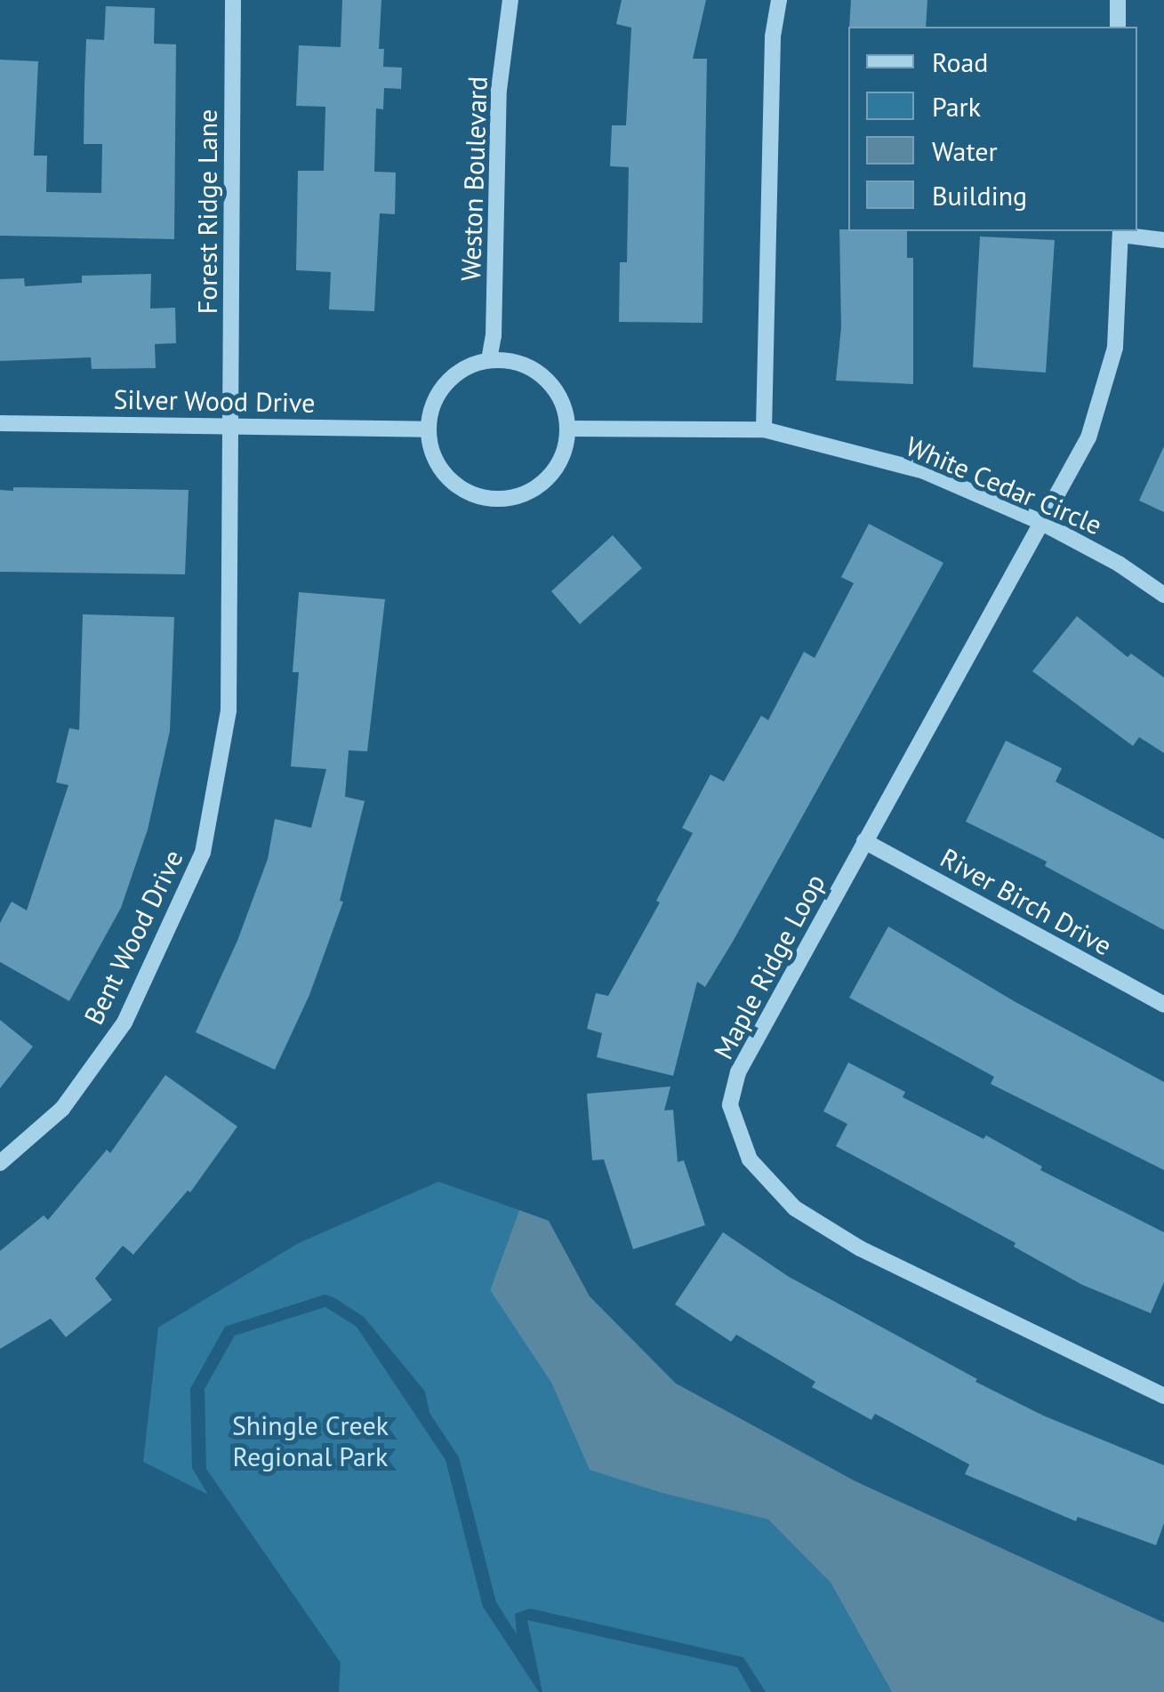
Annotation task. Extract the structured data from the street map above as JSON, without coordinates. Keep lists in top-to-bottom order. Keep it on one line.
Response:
{"streets":{"street":["Weston Boulevard","Forest Ridge Lane","Silver Wood Drive","White Cedar Circle","River Birch Drive","Bent Wood Drive","Maple Ridge Loop"]},"crossings":[["Weston Boulevard","Silver Wood Drive"],["Weston Boulevard","White Cedar Circle"],["Forest Ridge Lane","Silver Wood Drive"],["Forest Ridge Lane","Bent Wood Drive"],["Silver Wood Drive","White Cedar Circle"],["Silver Wood Drive","Bent Wood Drive"],["White Cedar Circle","Maple Ridge Loop"],["River Birch Drive","Maple Ridge Loop"]],"parks":["Shingle Creek Regional Park"],"legend":["Road","Park","Water","Building"]}
